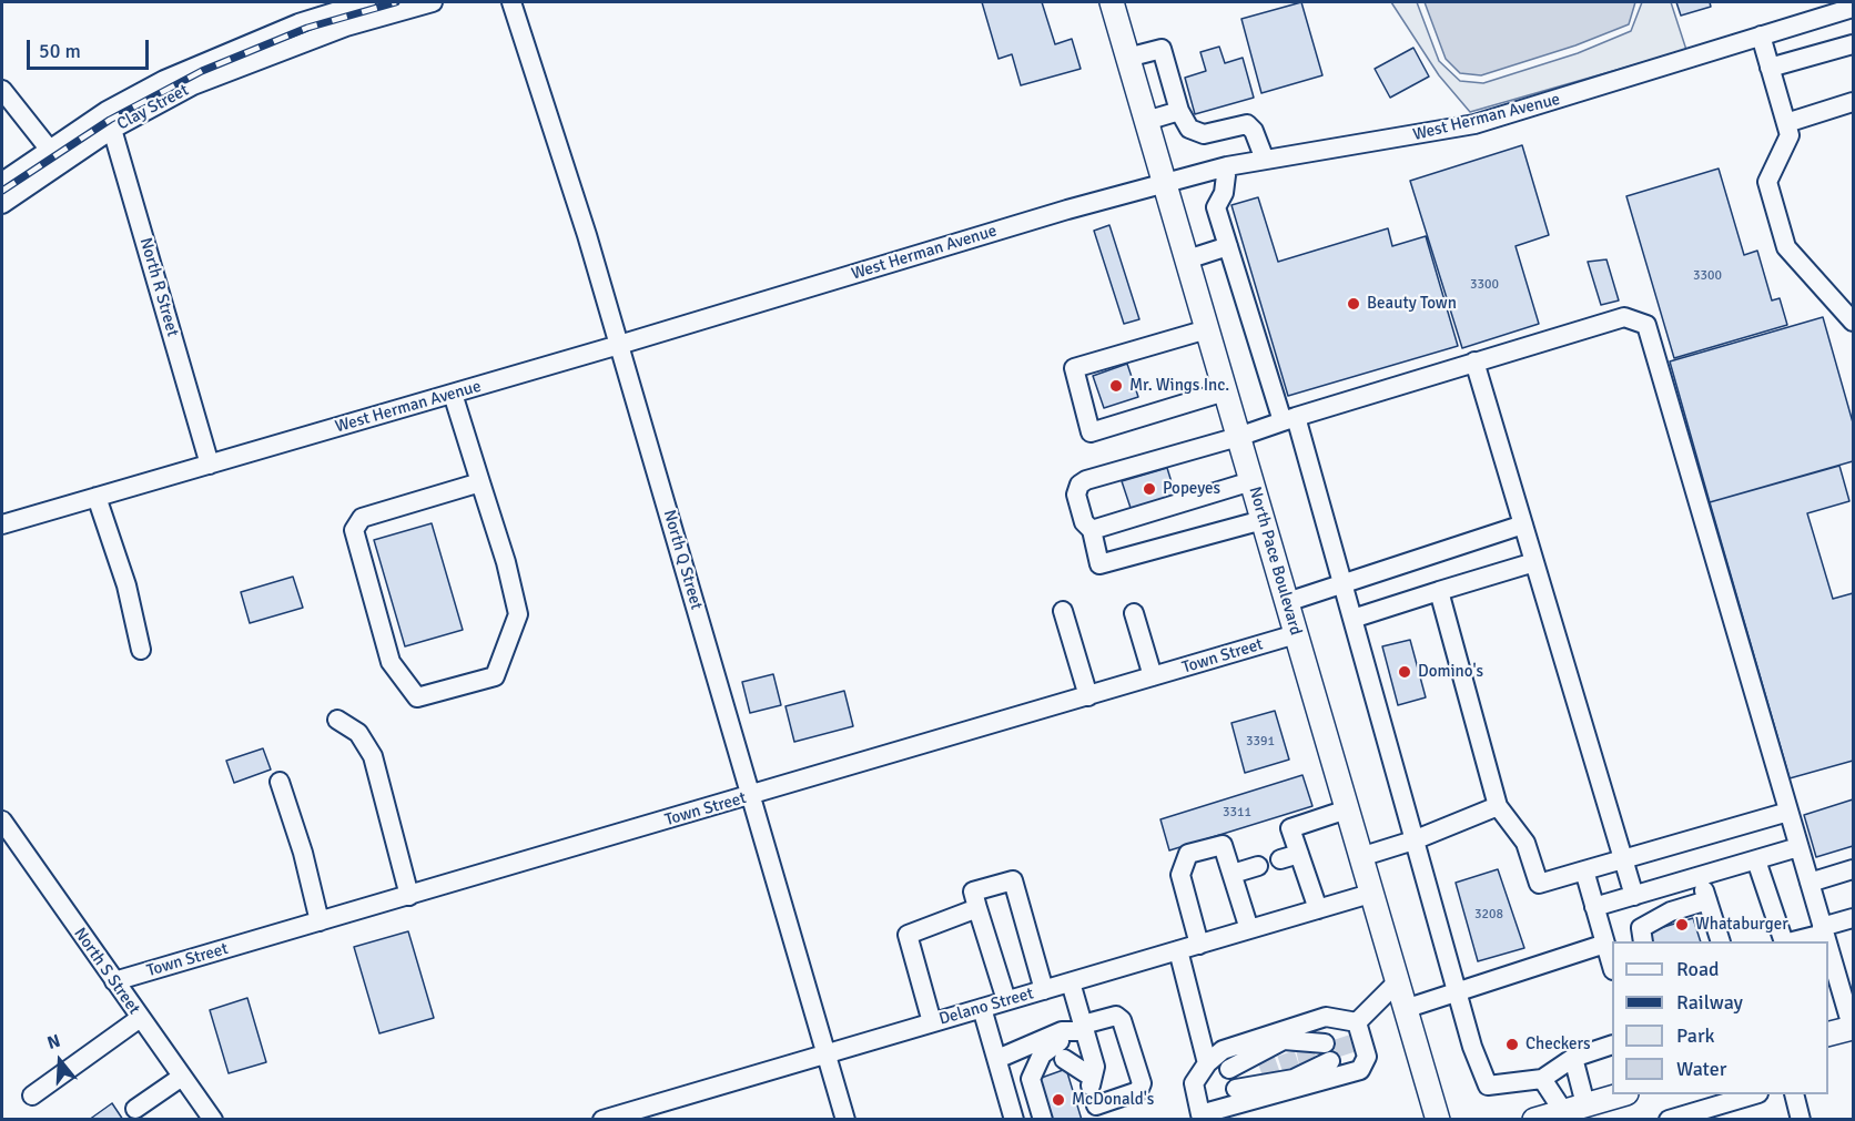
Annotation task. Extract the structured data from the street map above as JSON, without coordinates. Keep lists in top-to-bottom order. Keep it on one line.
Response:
{"streets":{"main road":["North Pace Boulevard"],"street":["Clay Street","West Herman Avenue","North R Street","North Q Street","Town Street","North S Street","Delano Street"]},"crossings":[["Clay Street","North R Street"],["West Herman Avenue","North R Street"],["West Herman Avenue","North Q Street"],["West Herman Avenue","North Pace Boulevard"],["North Q Street","Town Street"],["North Q Street","Delano Street"],["North Pace Boulevard","Town Street"],["North Pace Boulevard","Delano Street"],["Town Street","North S Street"]],"places":["Beauty Town","Mr. Wings Inc.","Popeyes","Domino's","Whataburger","Checkers","McDonald's"],"house_numbers":["3300","3300","3391","3311","3208"],"legend":["Road","Railway","Park","Water"],"scale_bar":"50 m","north":"top"}
